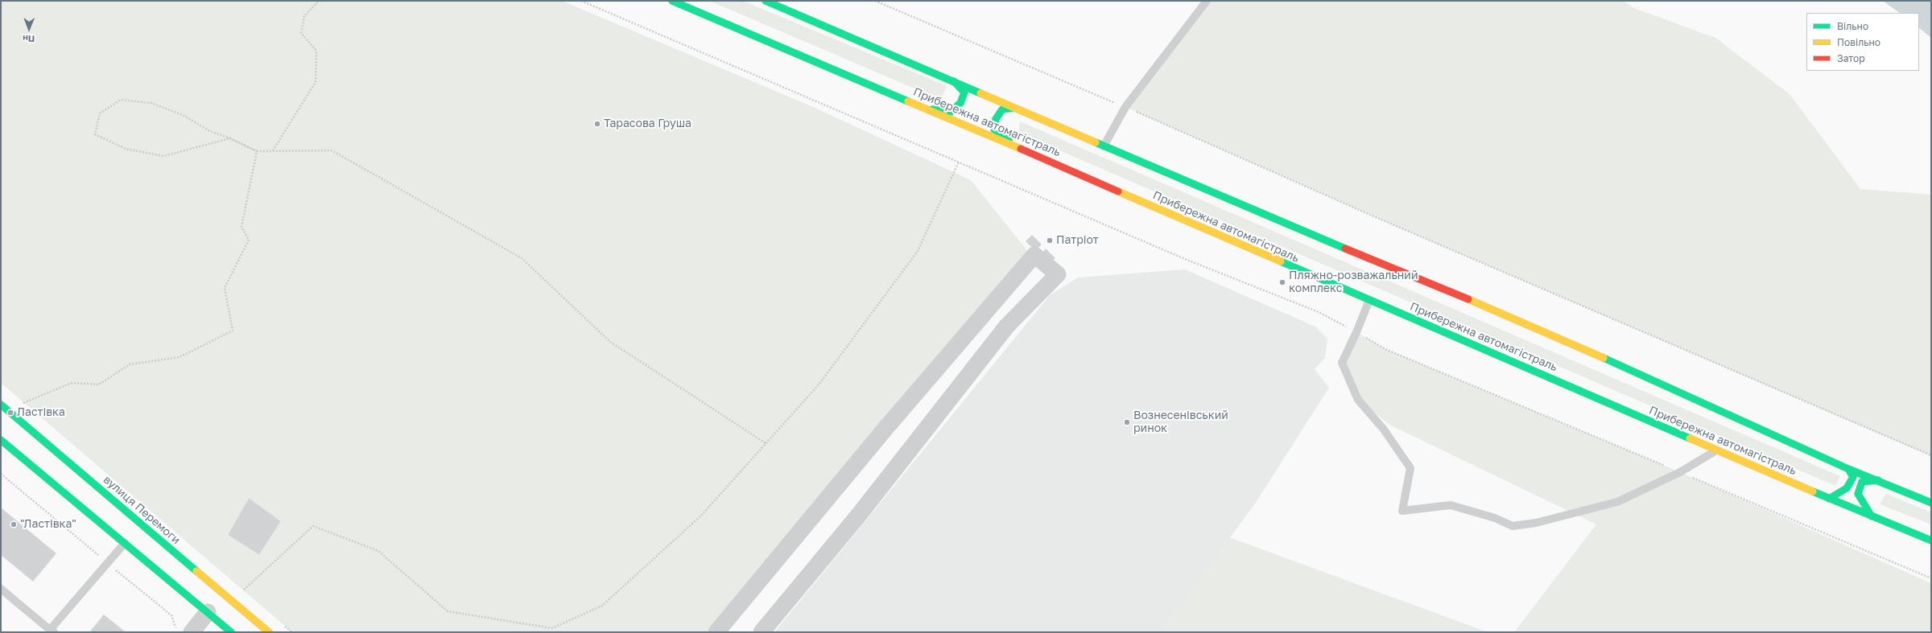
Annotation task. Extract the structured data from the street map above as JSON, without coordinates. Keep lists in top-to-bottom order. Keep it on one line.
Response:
{"streets":{"main road":["Прибережна автомагістраль","вулиця Перемоги"]},"places":["Тарасова Груша","Патріот","Пляжно-розважальний комплекс","Ластівка","Вознесенівський ринок","\"Ластівка\""],"legend":["Вільно","Повільно","Затор"],"north":"bottom"}
